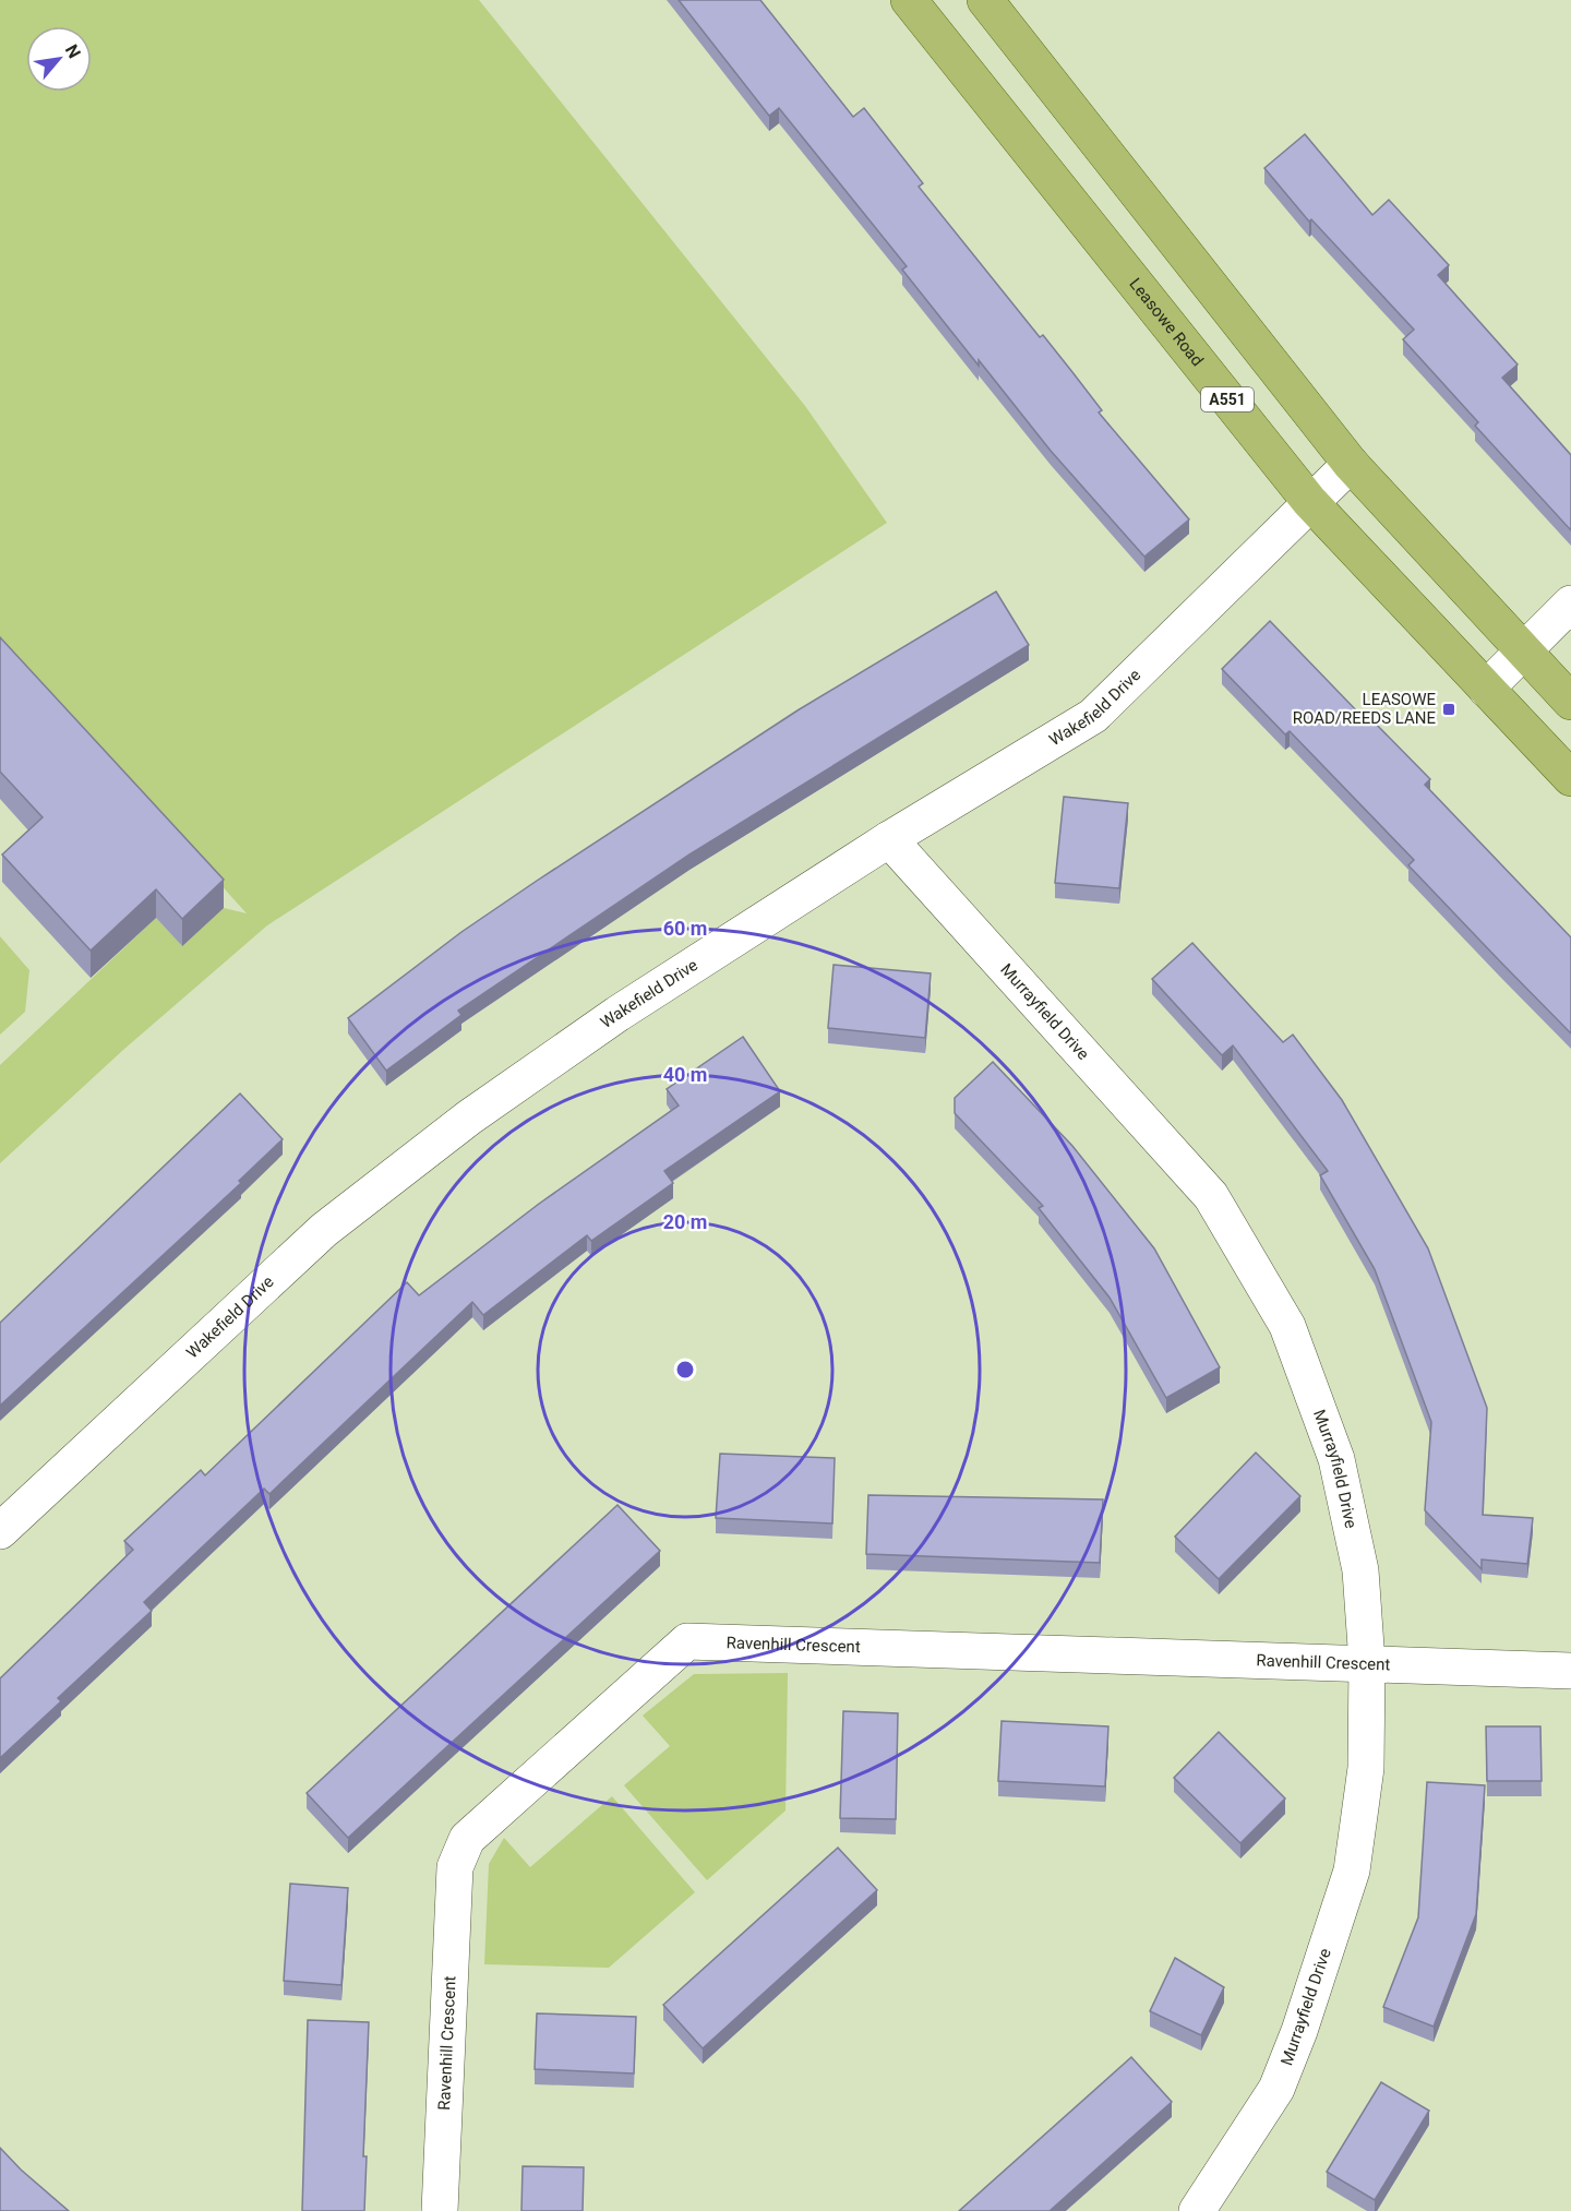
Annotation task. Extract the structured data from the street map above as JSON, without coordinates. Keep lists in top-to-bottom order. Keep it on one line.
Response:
{"streets":{"main road":["Leasowe Road","A551"],"street":["Wakefield Drive","Murrayfield Drive","Ravenhill Crescent"]},"crossings":[["Leasowe Road","Wakefield Drive"],["Wakefield Drive","Murrayfield Drive"],["Murrayfield Drive","Ravenhill Crescent"]],"places":{"transit":["LEASOWE ROAD/REEDS LANE"]},"north":"top right","rings":["60 m","40 m","20 m"]}
